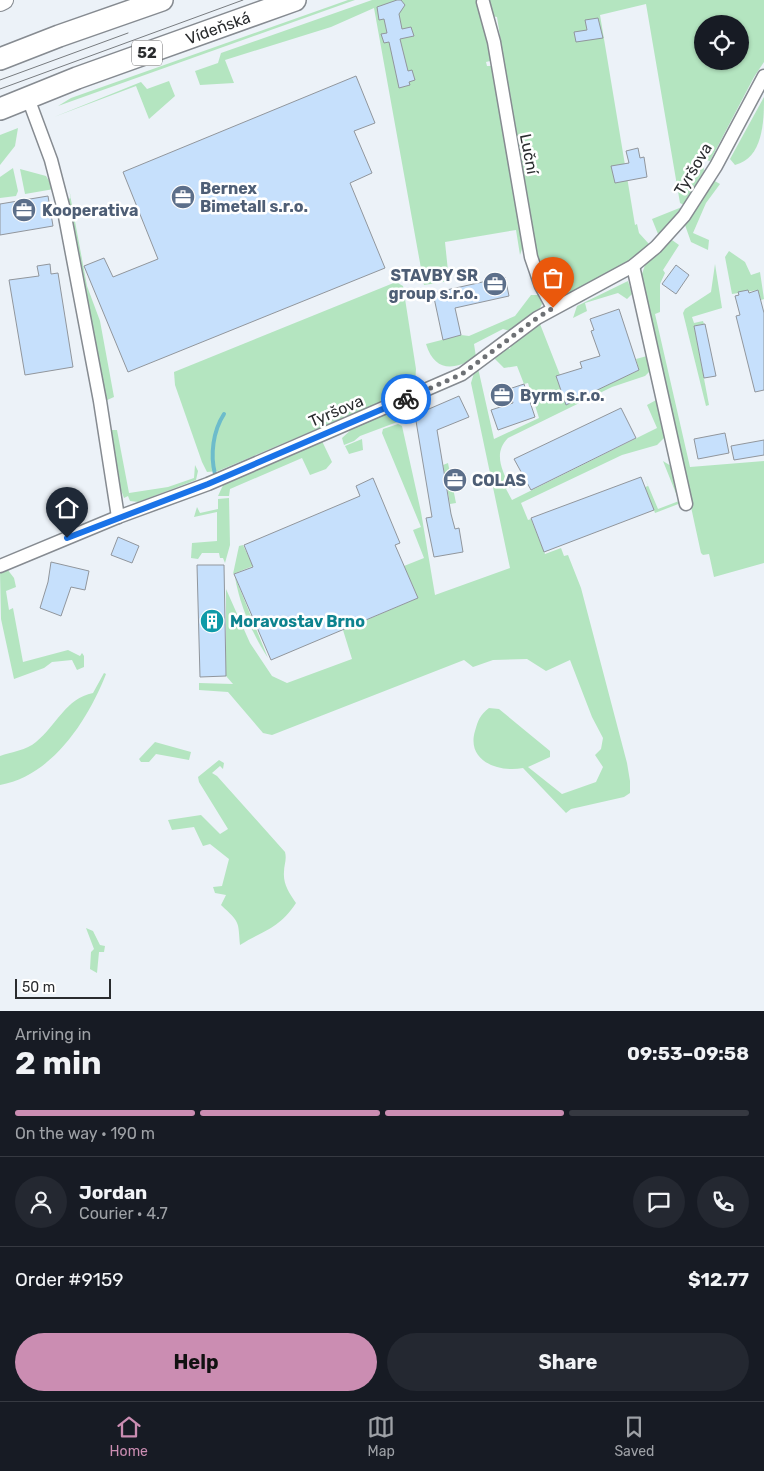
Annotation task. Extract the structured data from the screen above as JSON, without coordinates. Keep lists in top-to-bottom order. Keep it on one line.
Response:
{"streets":{"highway":["Vídeňská","52"],"street":["Luční","Tyršova"]},"crossings":[["Luční","Tyršova"]],"places":{"office":["Bernex Bimetall s.r.o.","Kooperativa","STAVBY SR group s.r.o.","Byrm s.r.o.","COLAS"],"building":["Moravostav Brno"]},"scale_bar":"50 m","page":{"scale":"50 m","heading":["2 min","Arriving in","09:53–09:58"],"panel":["Jordan","Courier · 4.7","Order #9159","$12.77"],"bar":"On the way · 190 m","buttons":["Help","Share"],"tabs":["Home","Map","Saved"]}}
